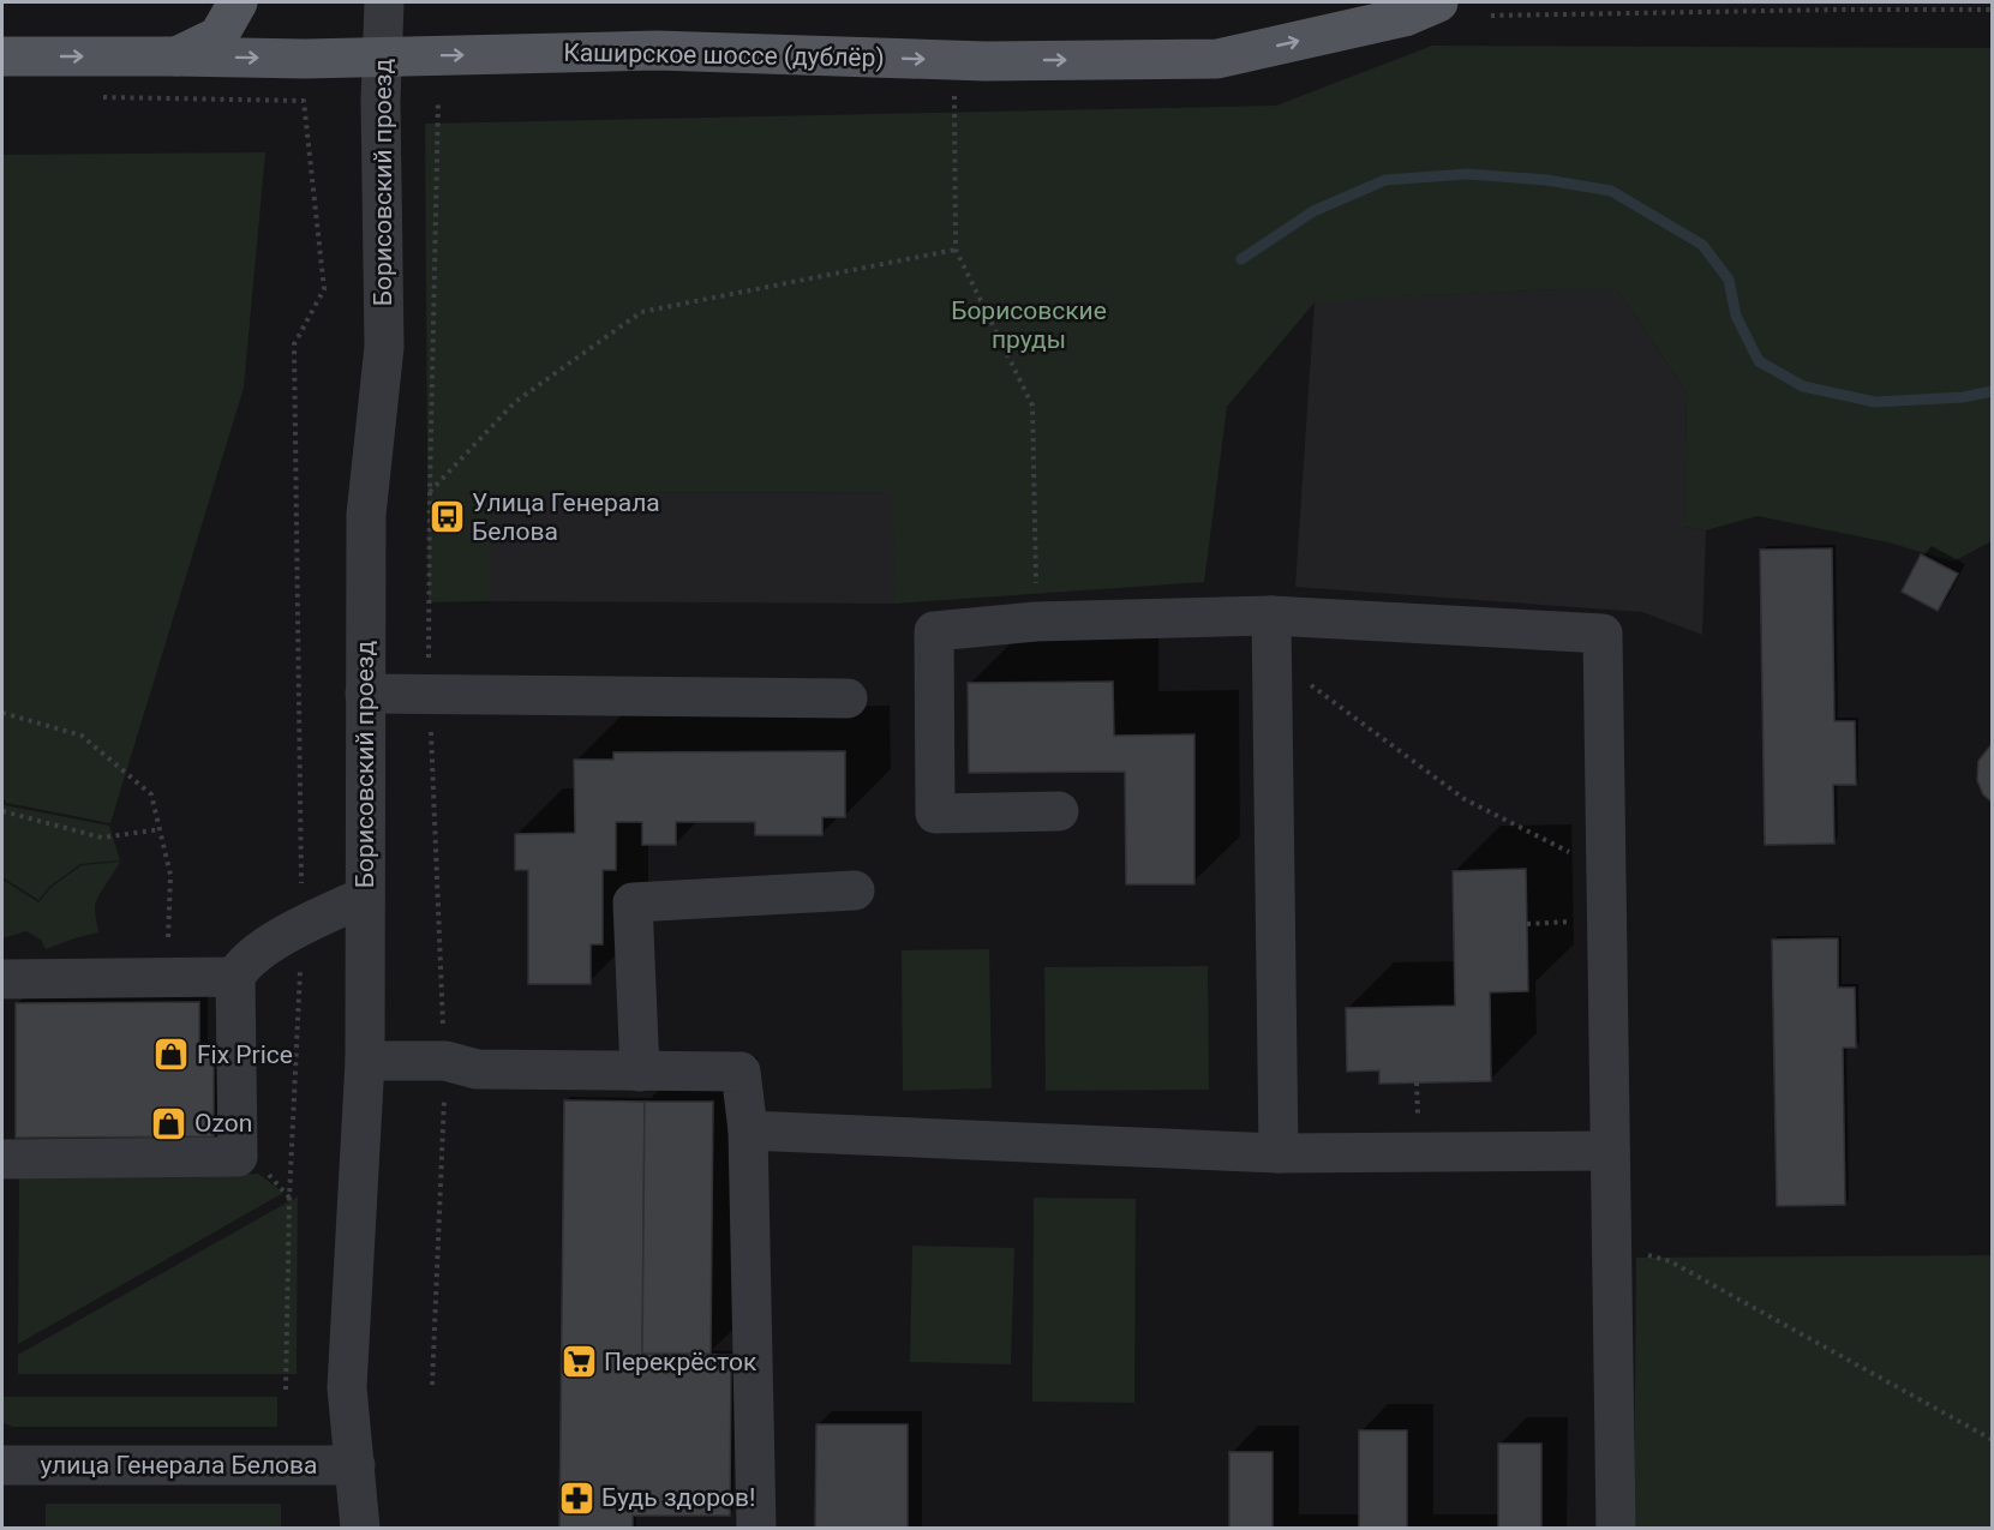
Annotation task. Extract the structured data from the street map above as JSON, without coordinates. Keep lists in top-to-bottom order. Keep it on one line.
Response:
{"streets":{"main road":["Каширское шоссе (дублёр)"],"street":["Борисовский проезд","улица Генерала Белова"]},"crossings":[["Каширское шоссе (дублёр)","Борисовский проезд"],["Борисовский проезд","улица Генерала Белова"]],"one_way":["Каширское шоссе (дублёр)"],"parks":["Борисовские пруды"],"places":{"bus stop":["Улица Генерала Белова"],"shop":["Fix Price","Ozon"],"supermarket":["Перекрёсток"],"pharmacy":["Будь здоров!"]}}
